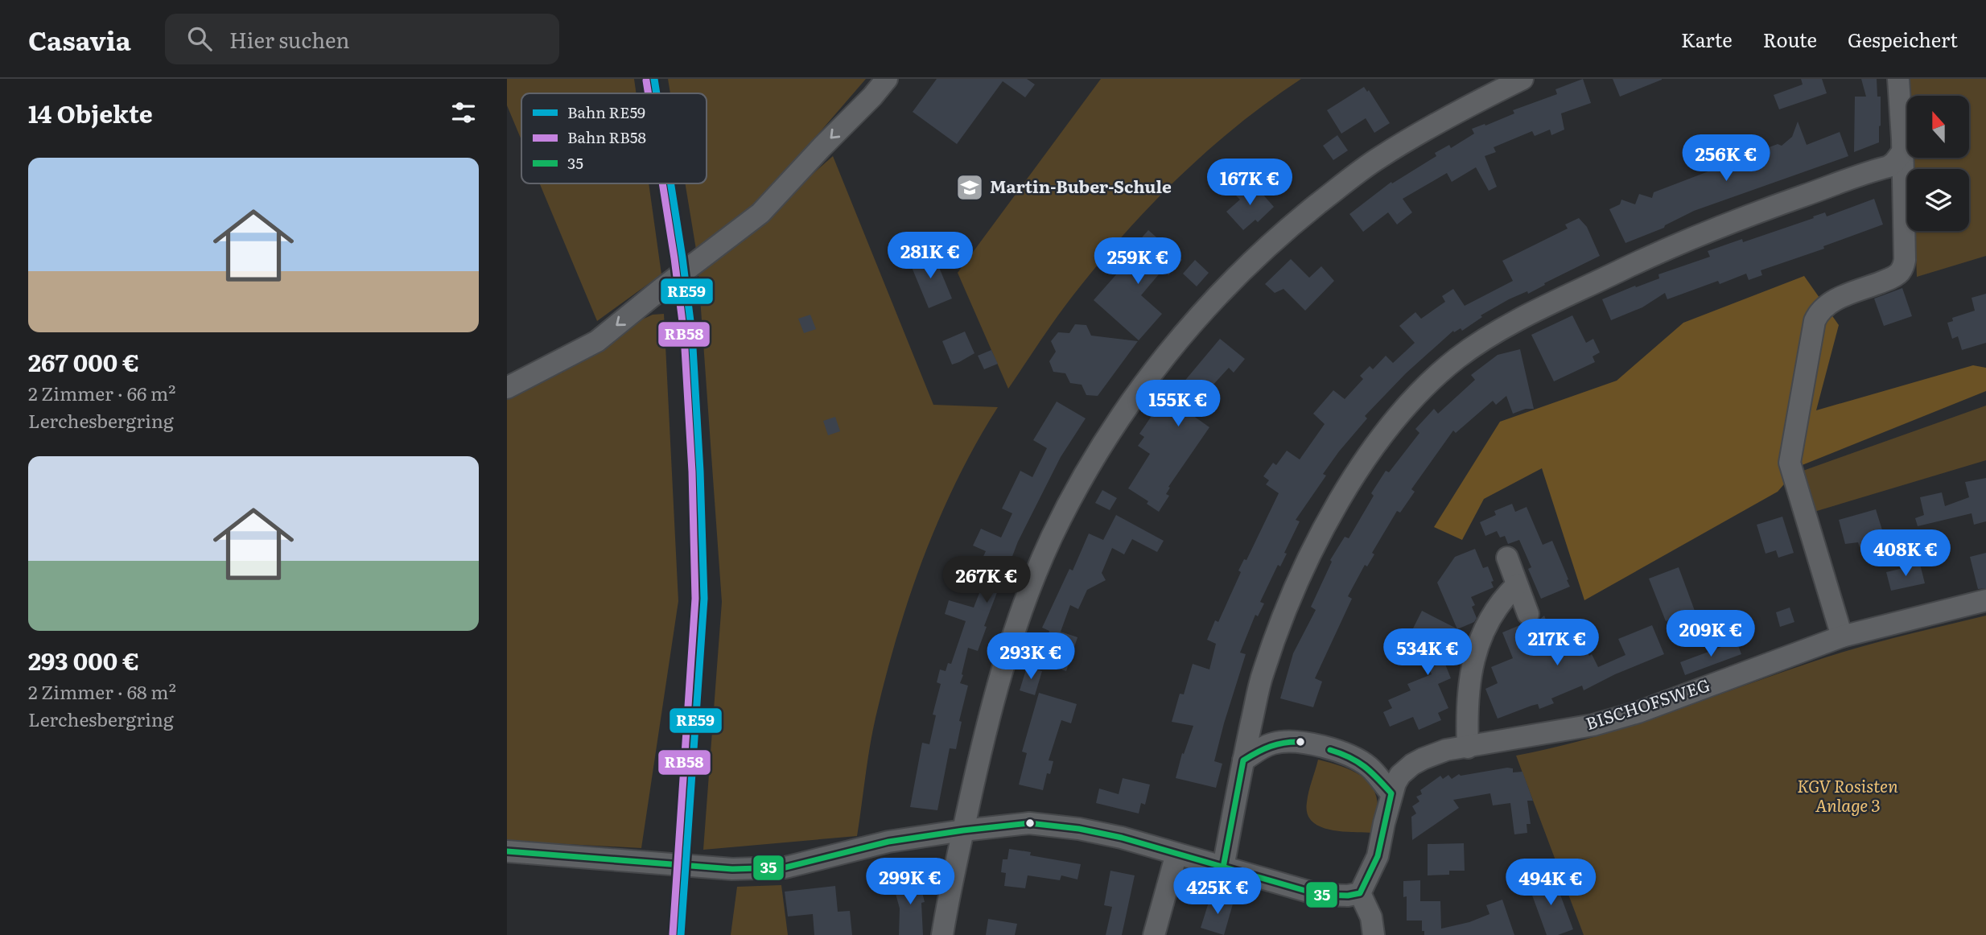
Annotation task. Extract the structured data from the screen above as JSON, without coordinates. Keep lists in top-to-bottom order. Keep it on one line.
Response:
{"streets":{"street":["BISCHOFSWEG"]},"parks":["KGV Rosisten Anlage 3"],"places":{"school or university":["Martin-Buber-Schule"]},"lines":["rail line RE59","rail line RB58","transit line 35"],"legend":["Bahn RE59","Bahn RB58","35"],"north":"top","page":{"header":"Casavia","search":"Hier suchen","nav":["Karte","Route","Gespeichert"],"heading":"14 Objekte","price":["256K €","167K €","281K €","259K €","155K €","408K €","267K €","209K €","217K €","534K €","293K €","299K €","494K €","425K €"],"list":[{"name":"267 000 €","note":"2 Zimmer · 66 m² · Lerchesbergring"},{"name":"293 000 €","note":"2 Zimmer · 68 m² · Lerchesbergring"}]}}
